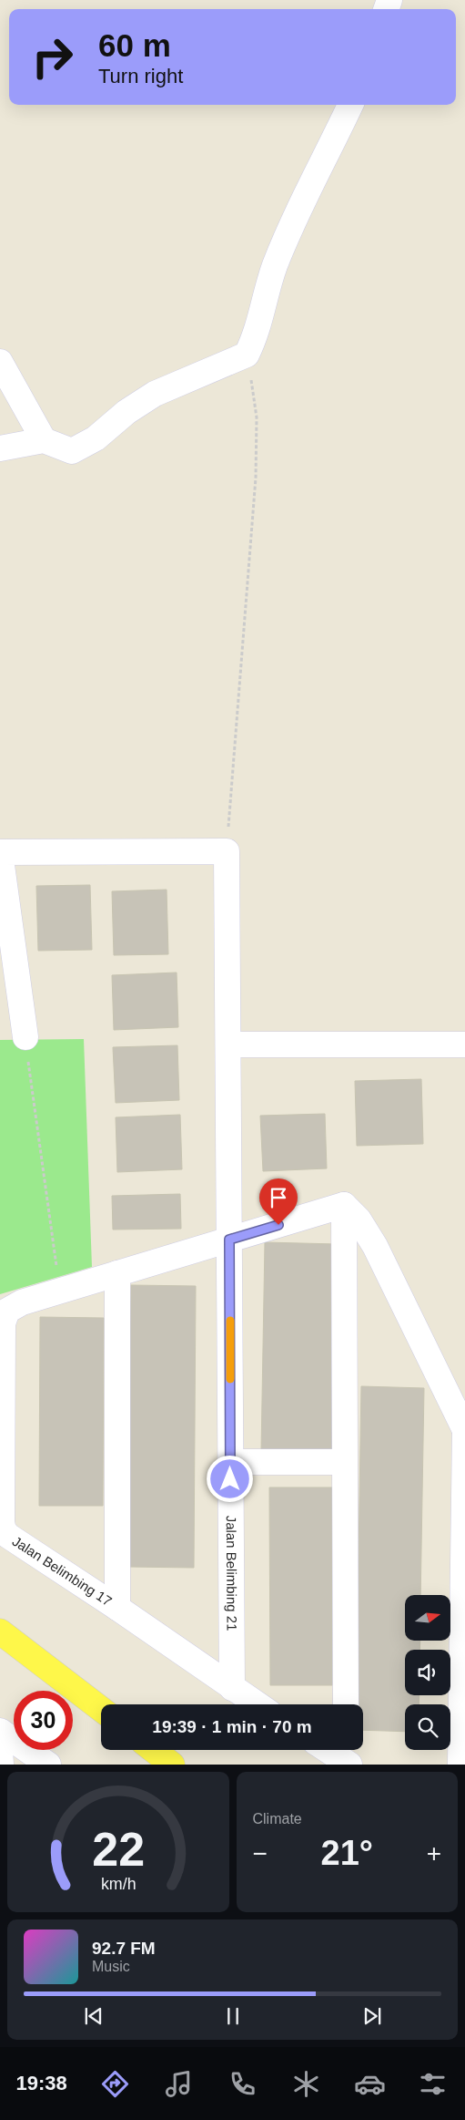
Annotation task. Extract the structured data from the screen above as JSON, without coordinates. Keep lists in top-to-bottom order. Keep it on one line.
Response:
{"streets":{"street":["Jalan Belimbing 17","Jalan Belimbing 21"]},"crossings":[["Jalan Belimbing 17","Jalan Belimbing 21"]],"north":"right","page":{"turn":["60 m","Turn right"],"limit":"30","trip":"19:39 · 1 min · 70 m","tile":"Climate","heat":["−","21°","+"],"song":["92.7 FM","Music"],"tabs":"19:38","gauge":["22","km/h"]}}
